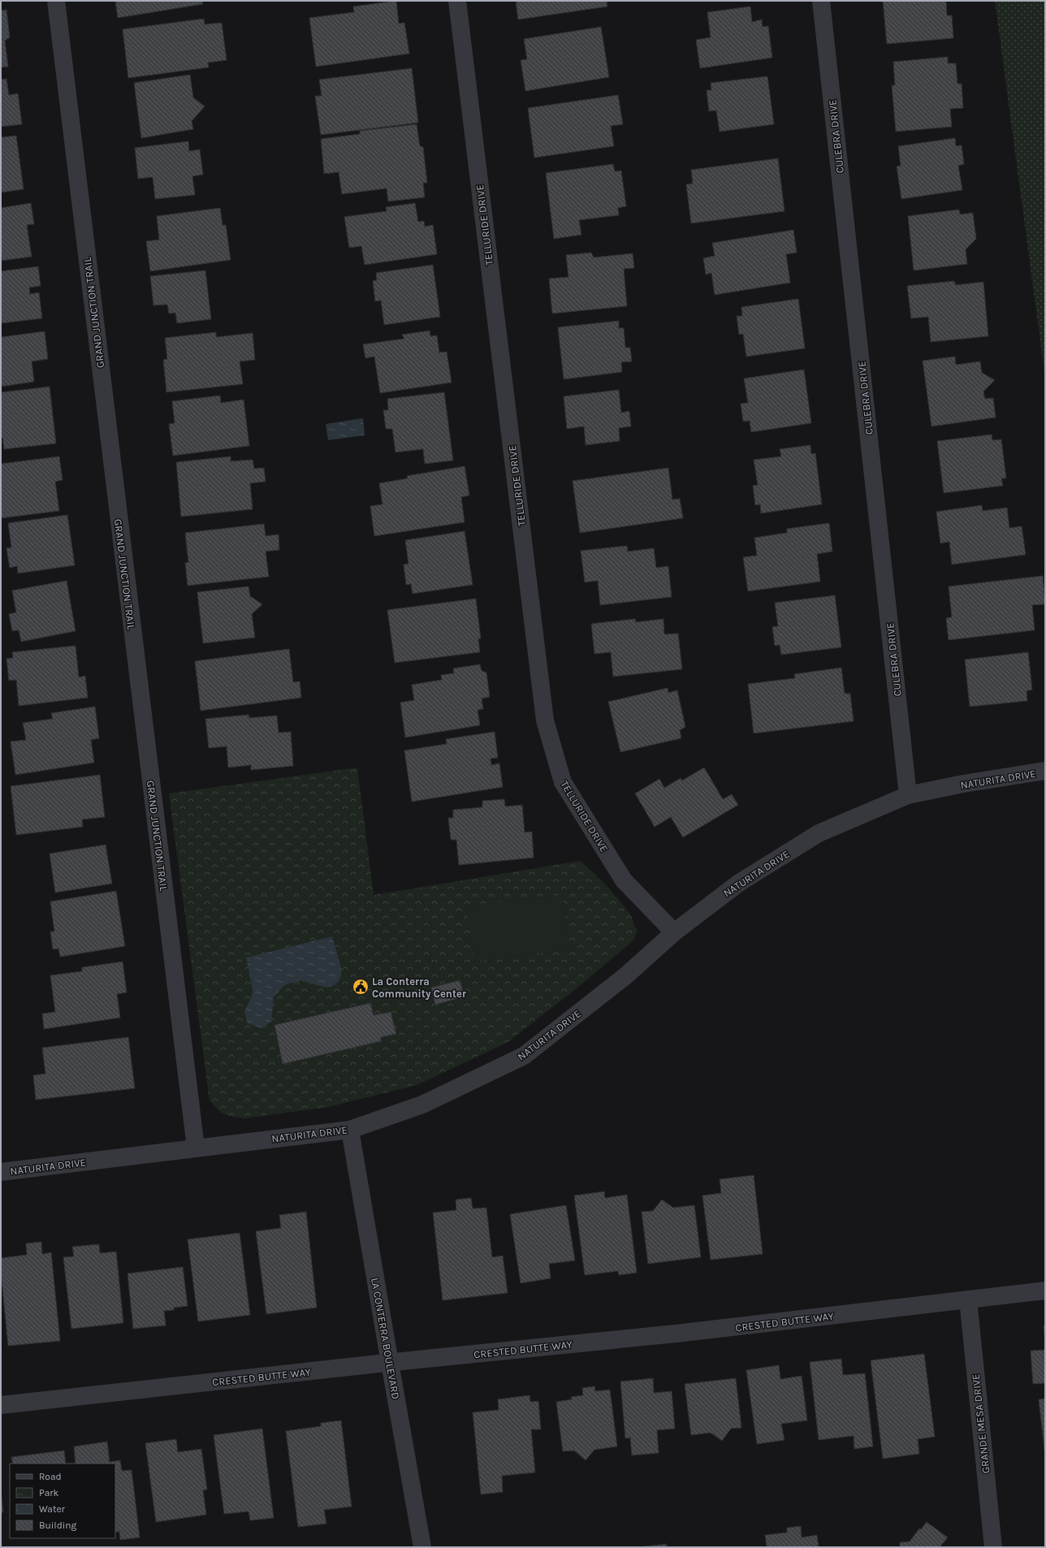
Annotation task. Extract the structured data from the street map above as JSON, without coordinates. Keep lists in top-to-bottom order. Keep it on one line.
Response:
{"streets":{"street":["CULEBRA DRIVE","TELLURIDE DRIVE","GRAND JUNCTION TRAIL","NATURITA DRIVE","CRESTED BUTTE WAY","LA CONTERRA BOULEVARD","GRANDE MESA DRIVE"]},"crossings":[["CULEBRA DRIVE","NATURITA DRIVE"],["TELLURIDE DRIVE","NATURITA DRIVE"],["GRAND JUNCTION TRAIL","NATURITA DRIVE"],["NATURITA DRIVE","LA CONTERRA BOULEVARD"],["CRESTED BUTTE WAY","LA CONTERRA BOULEVARD"],["CRESTED BUTTE WAY","GRANDE MESA DRIVE"]],"places":{"public building":["La Conterra Community Center"]},"legend":["Road","Park","Water","Building"]}
